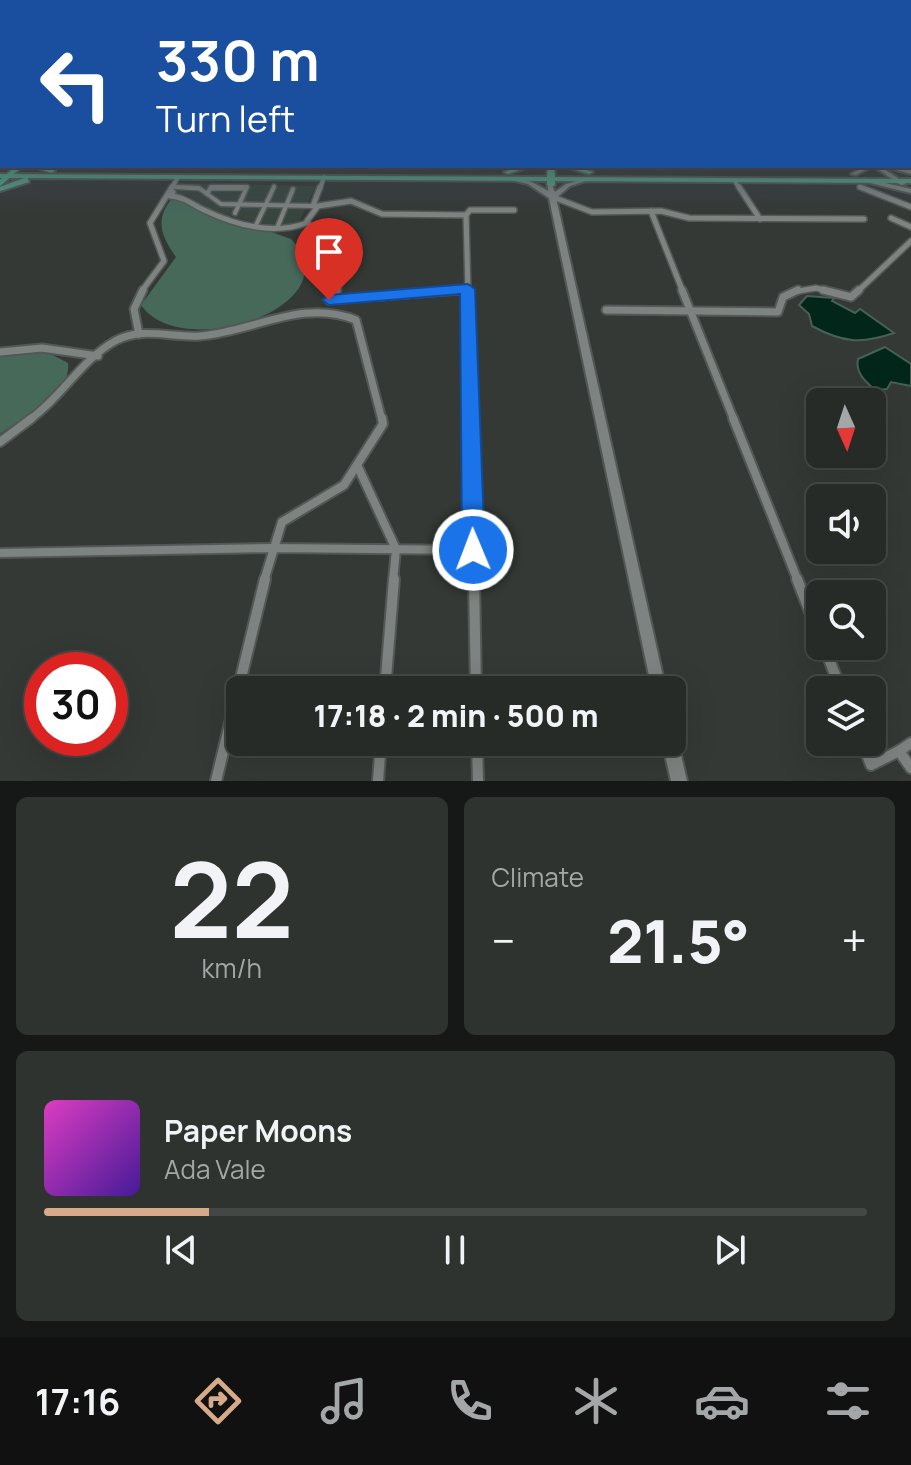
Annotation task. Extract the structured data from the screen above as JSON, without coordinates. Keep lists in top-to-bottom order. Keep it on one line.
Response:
{"north":"bottom","page":{"turn":["330 m","Turn left"],"limit":"30","trip":"17:18 · 2 min · 500 m","tile":[["22","km/h"],"Climate"],"heat":["−","21.5°","+"],"song":["Paper Moons","Ada Vale"],"tabs":"17:16"}}
